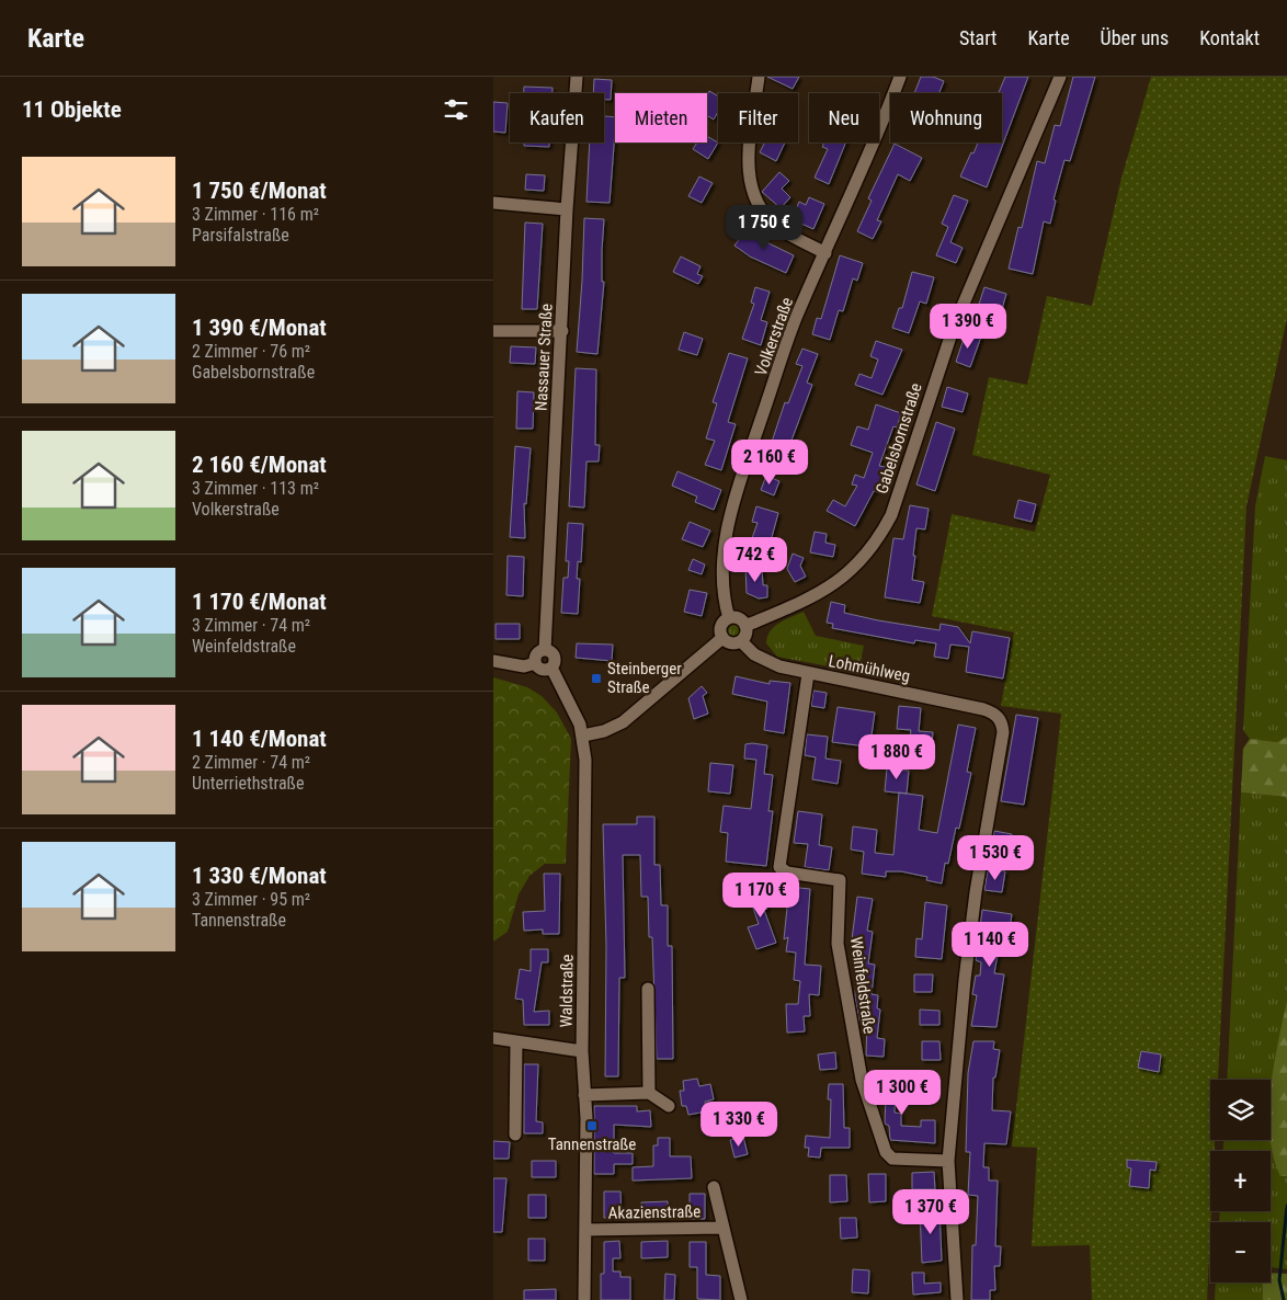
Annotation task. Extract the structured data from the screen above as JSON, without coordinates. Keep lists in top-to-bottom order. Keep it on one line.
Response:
{"streets":{"street":["Volkerstraße","Nassauer Straße","Gabelsbornstraße","Lohmühlweg","Weinfeldstraße","Waldstraße","Akazienstraße"]},"crossings":[["Volkerstraße","Gabelsbornstraße"],["Volkerstraße","Lohmühlweg"],["Nassauer Straße","Waldstraße"],["Gabelsbornstraße","Lohmühlweg"],["Lohmühlweg","Weinfeldstraße"],["Waldstraße","Akazienstraße"]],"places":{"transit":["Steinberger Straße","Tannenstraße"]},"page":{"header":"Karte","nav":["Start","Karte","Über uns","Kontakt"],"heading":"11 Objekte","chip":["Kaufen","Mieten","Filter","Neu","Wohnung"],"list":[{"name":"1 750 €/Monat","note":"3 Zimmer · 116 m² · Parsifalstraße"},{"name":"1 390 €/Monat","note":"2 Zimmer · 76 m² · Gabelsbornstraße"},{"name":"2 160 €/Monat","note":"3 Zimmer · 113 m² · Volkerstraße"},{"name":"1 170 €/Monat","note":"3 Zimmer · 74 m² · Weinfeldstraße"},{"name":"1 140 €/Monat","note":"2 Zimmer · 74 m² · Unterriethstraße"},{"name":"1 330 €/Monat","note":"3 Zimmer · 95 m² · Tannenstraße"}],"price":["1 750 €","1 390 €","2 160 €","742 €","1 880 €","1 530 €","1 170 €","1 140 €","1 300 €","1 330 €","1 370 €"],"map_buttons":["+","−"]}}
